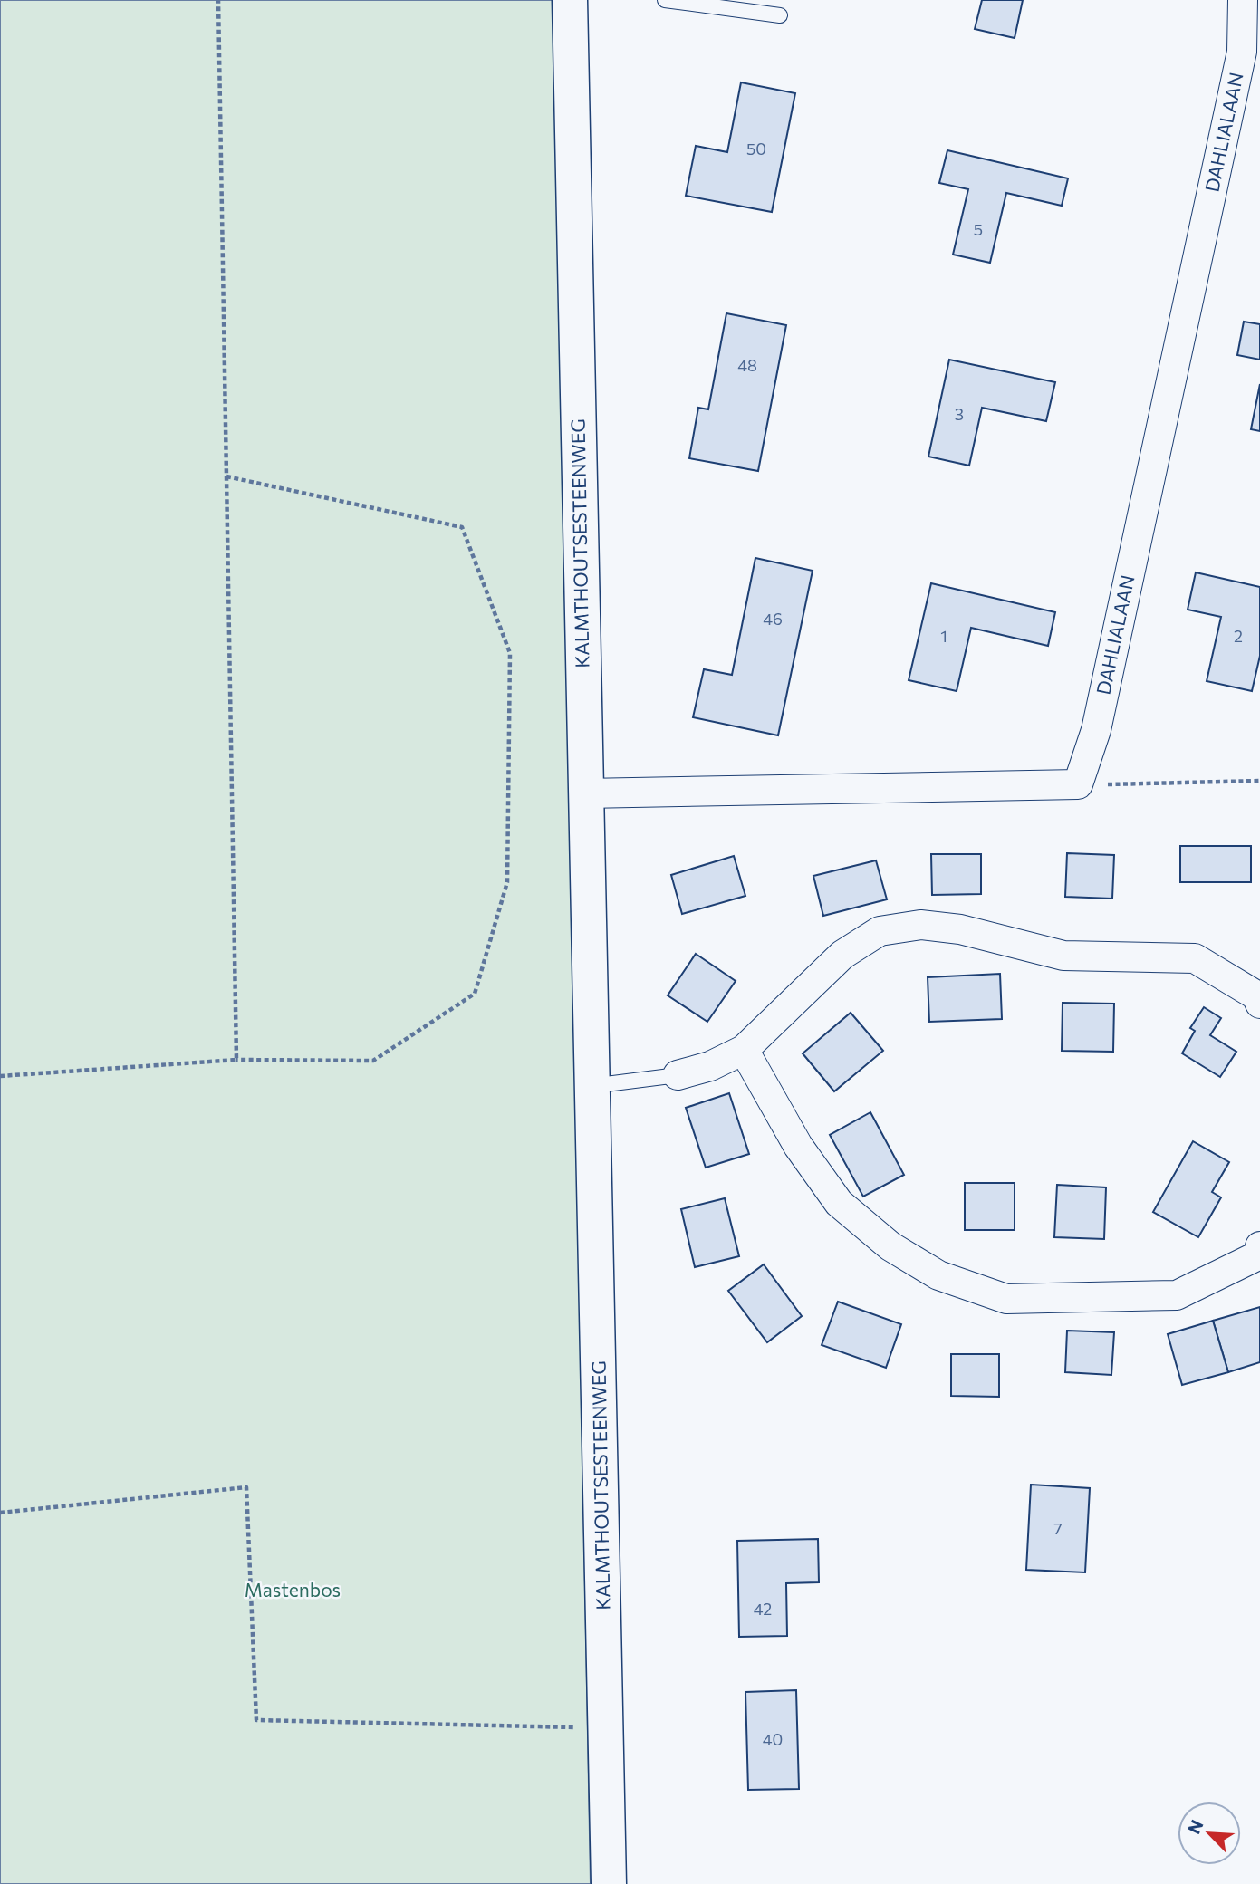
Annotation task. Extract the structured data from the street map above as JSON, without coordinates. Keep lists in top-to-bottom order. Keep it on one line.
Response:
{"streets":{"main road":["KALMTHOUTSESTEENWEG"],"street":["DAHLIALAAN"]},"parks":["Mastenbos"],"house_numbers":["50","5","48","3","46","1","2","7","42","40"],"north":"top left"}
